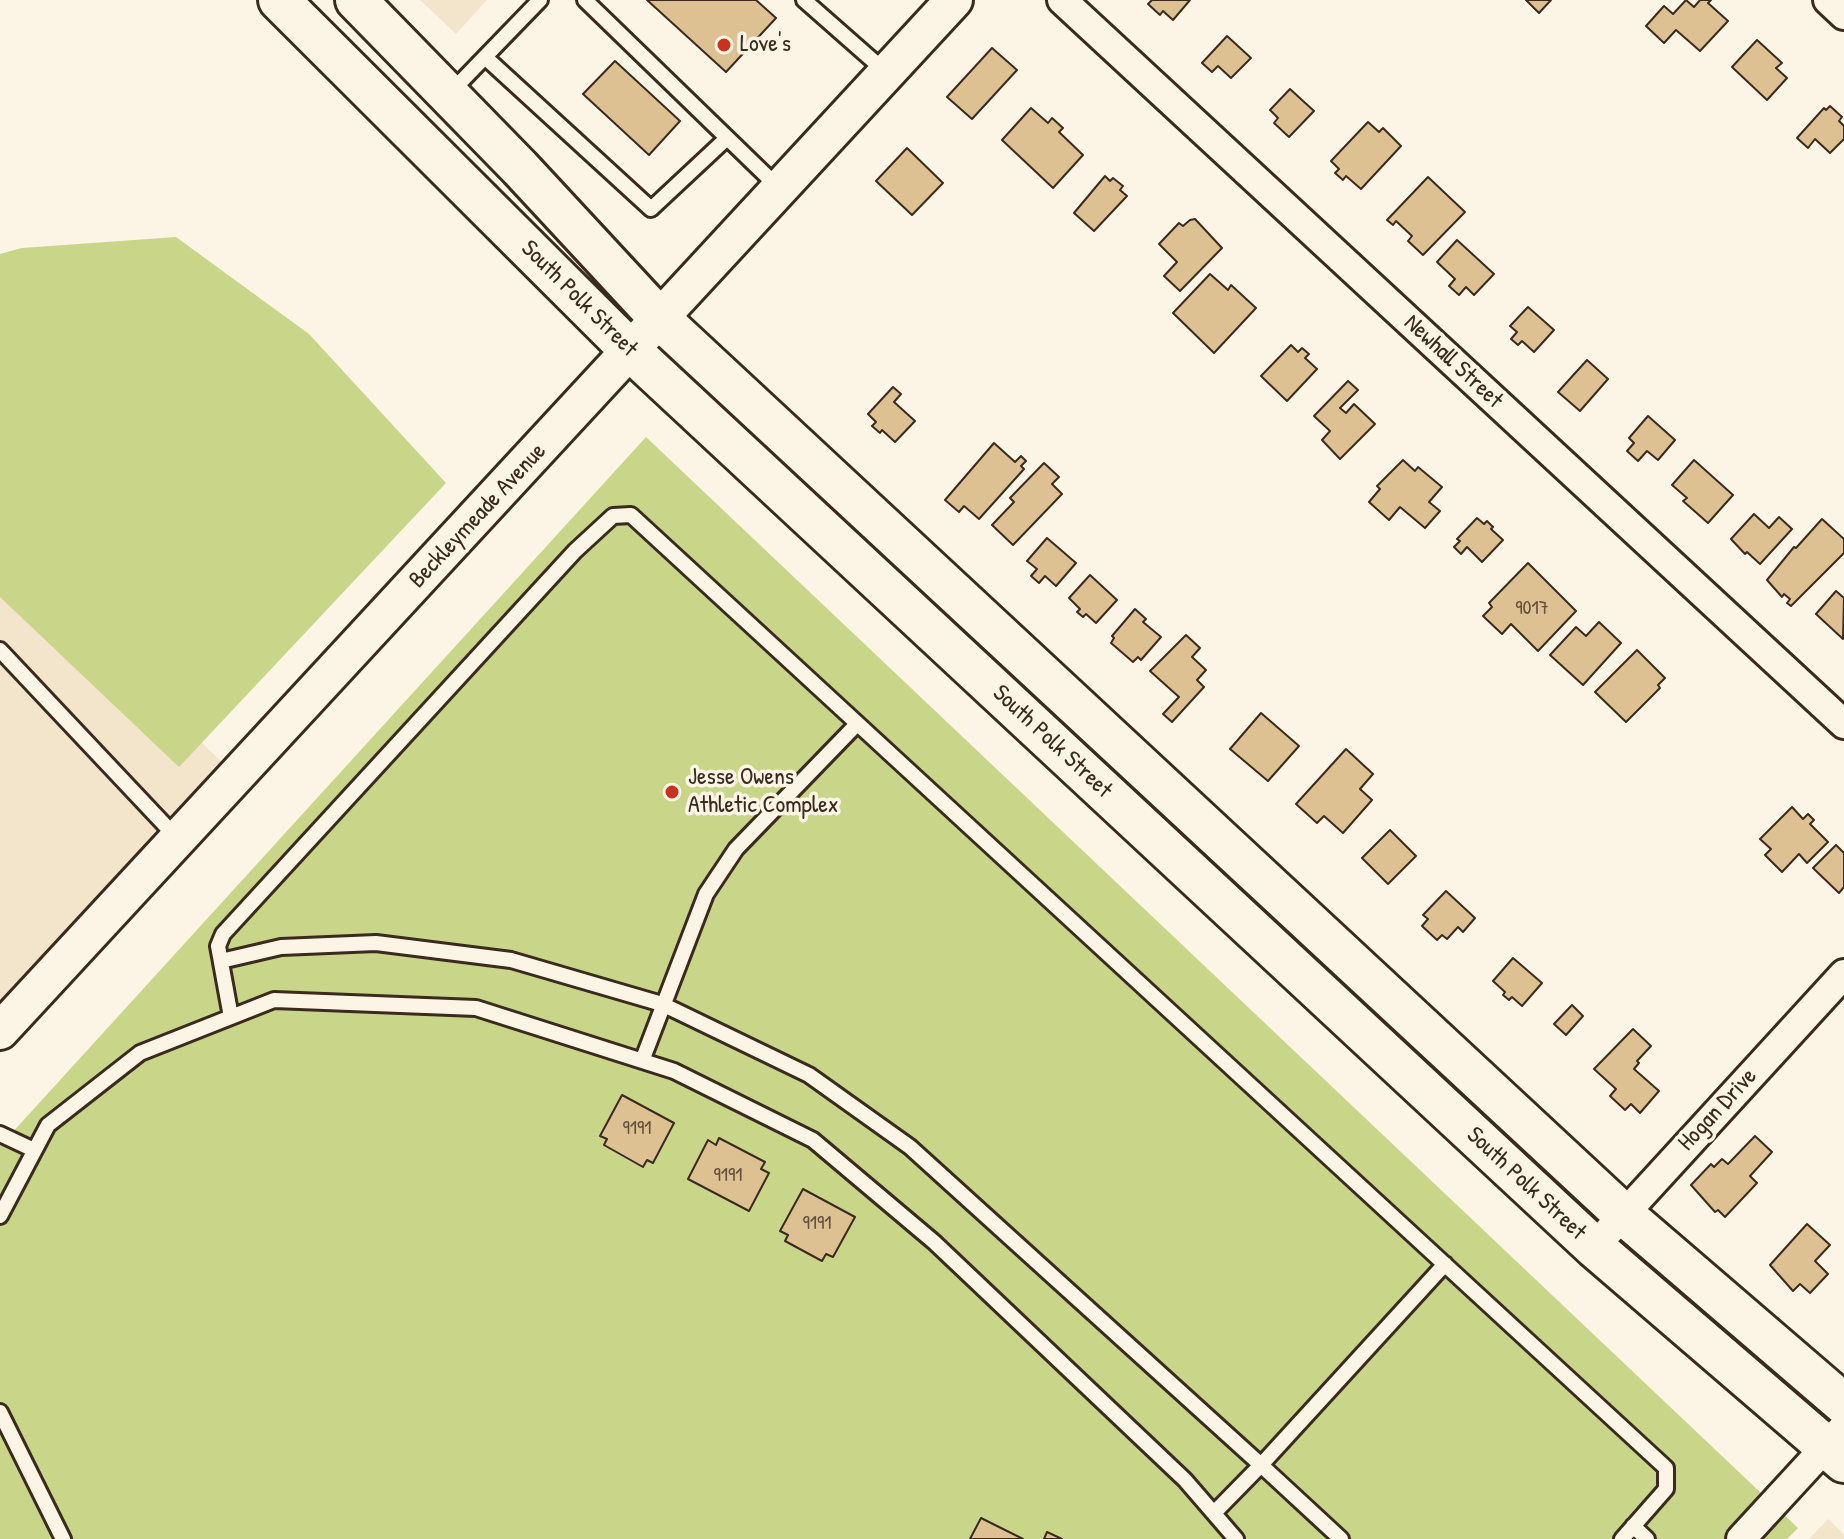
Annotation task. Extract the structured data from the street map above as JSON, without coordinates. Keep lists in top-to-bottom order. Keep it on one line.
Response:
{"streets":{"main road":["South Polk Street"],"street":["Newhall Street","Beckleymeade Avenue","Hogan Drive"]},"crossings":[["South Polk Street","Beckleymeade Avenue"],["South Polk Street","Hogan Drive"]],"places":["Love's","Jesse Owens Athletic Complex"],"house_numbers":["9017","9191","9191","9191"]}
